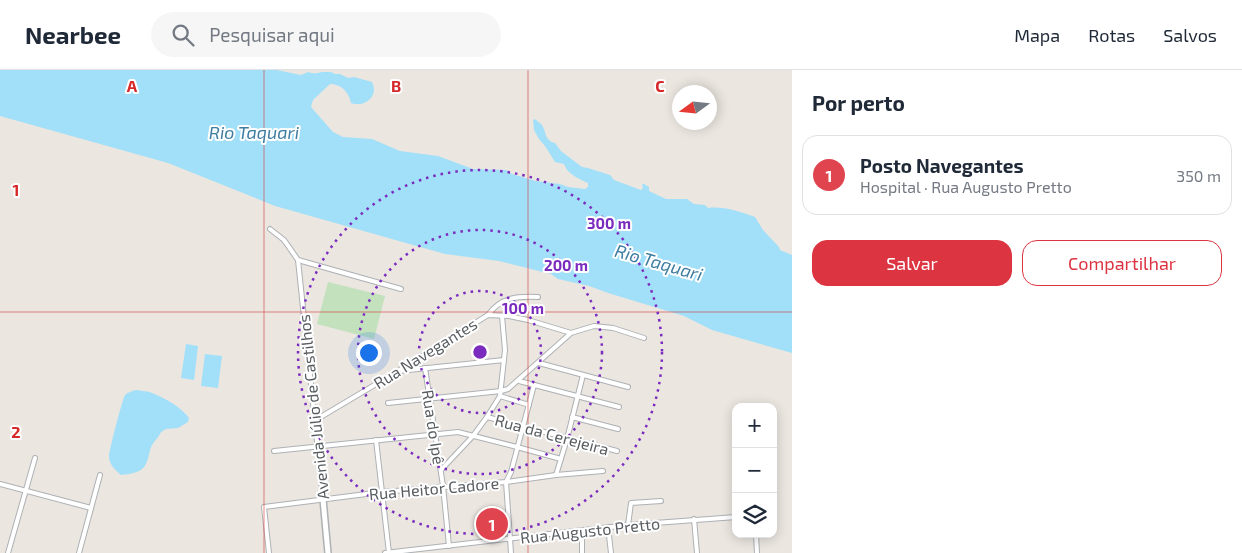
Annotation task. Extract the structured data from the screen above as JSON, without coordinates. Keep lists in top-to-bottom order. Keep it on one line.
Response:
{"streets":{"street":["Rua Navegantes","Avenida Júlio de Castilhos","Rua do Ipê","Rua da Cerejeira","Rua Heitor Cadore","Rua Augusto Pretto"]},"crossings":[["Rua Navegantes","Avenida Júlio de Castilhos"],["Avenida Júlio de Castilhos","Rua Heitor Cadore"],["Rua do Ipê","Rua Heitor Cadore"],["Rua do Ipê","Rua Augusto Pretto"]],"water":["Rio Taquari"],"north":"left","page":{"header":"Nearbee","search":"Pesquisar aqui","nav":["Mapa","Rotas","Salvos"],"heading":"Por perto","list":[{"mark":"1","name":"Posto Navegantes","note":"Hospital · Rua Augusto Pretto","value":"350 m"}],"buttons":["Salvar","Compartilhar"],"map_buttons":["+","−"],"pins":"1"},"grid":{"columns":["A","B","C"],"rows":["1","2"]},"rings":["300 m","200 m","100 m"]}
